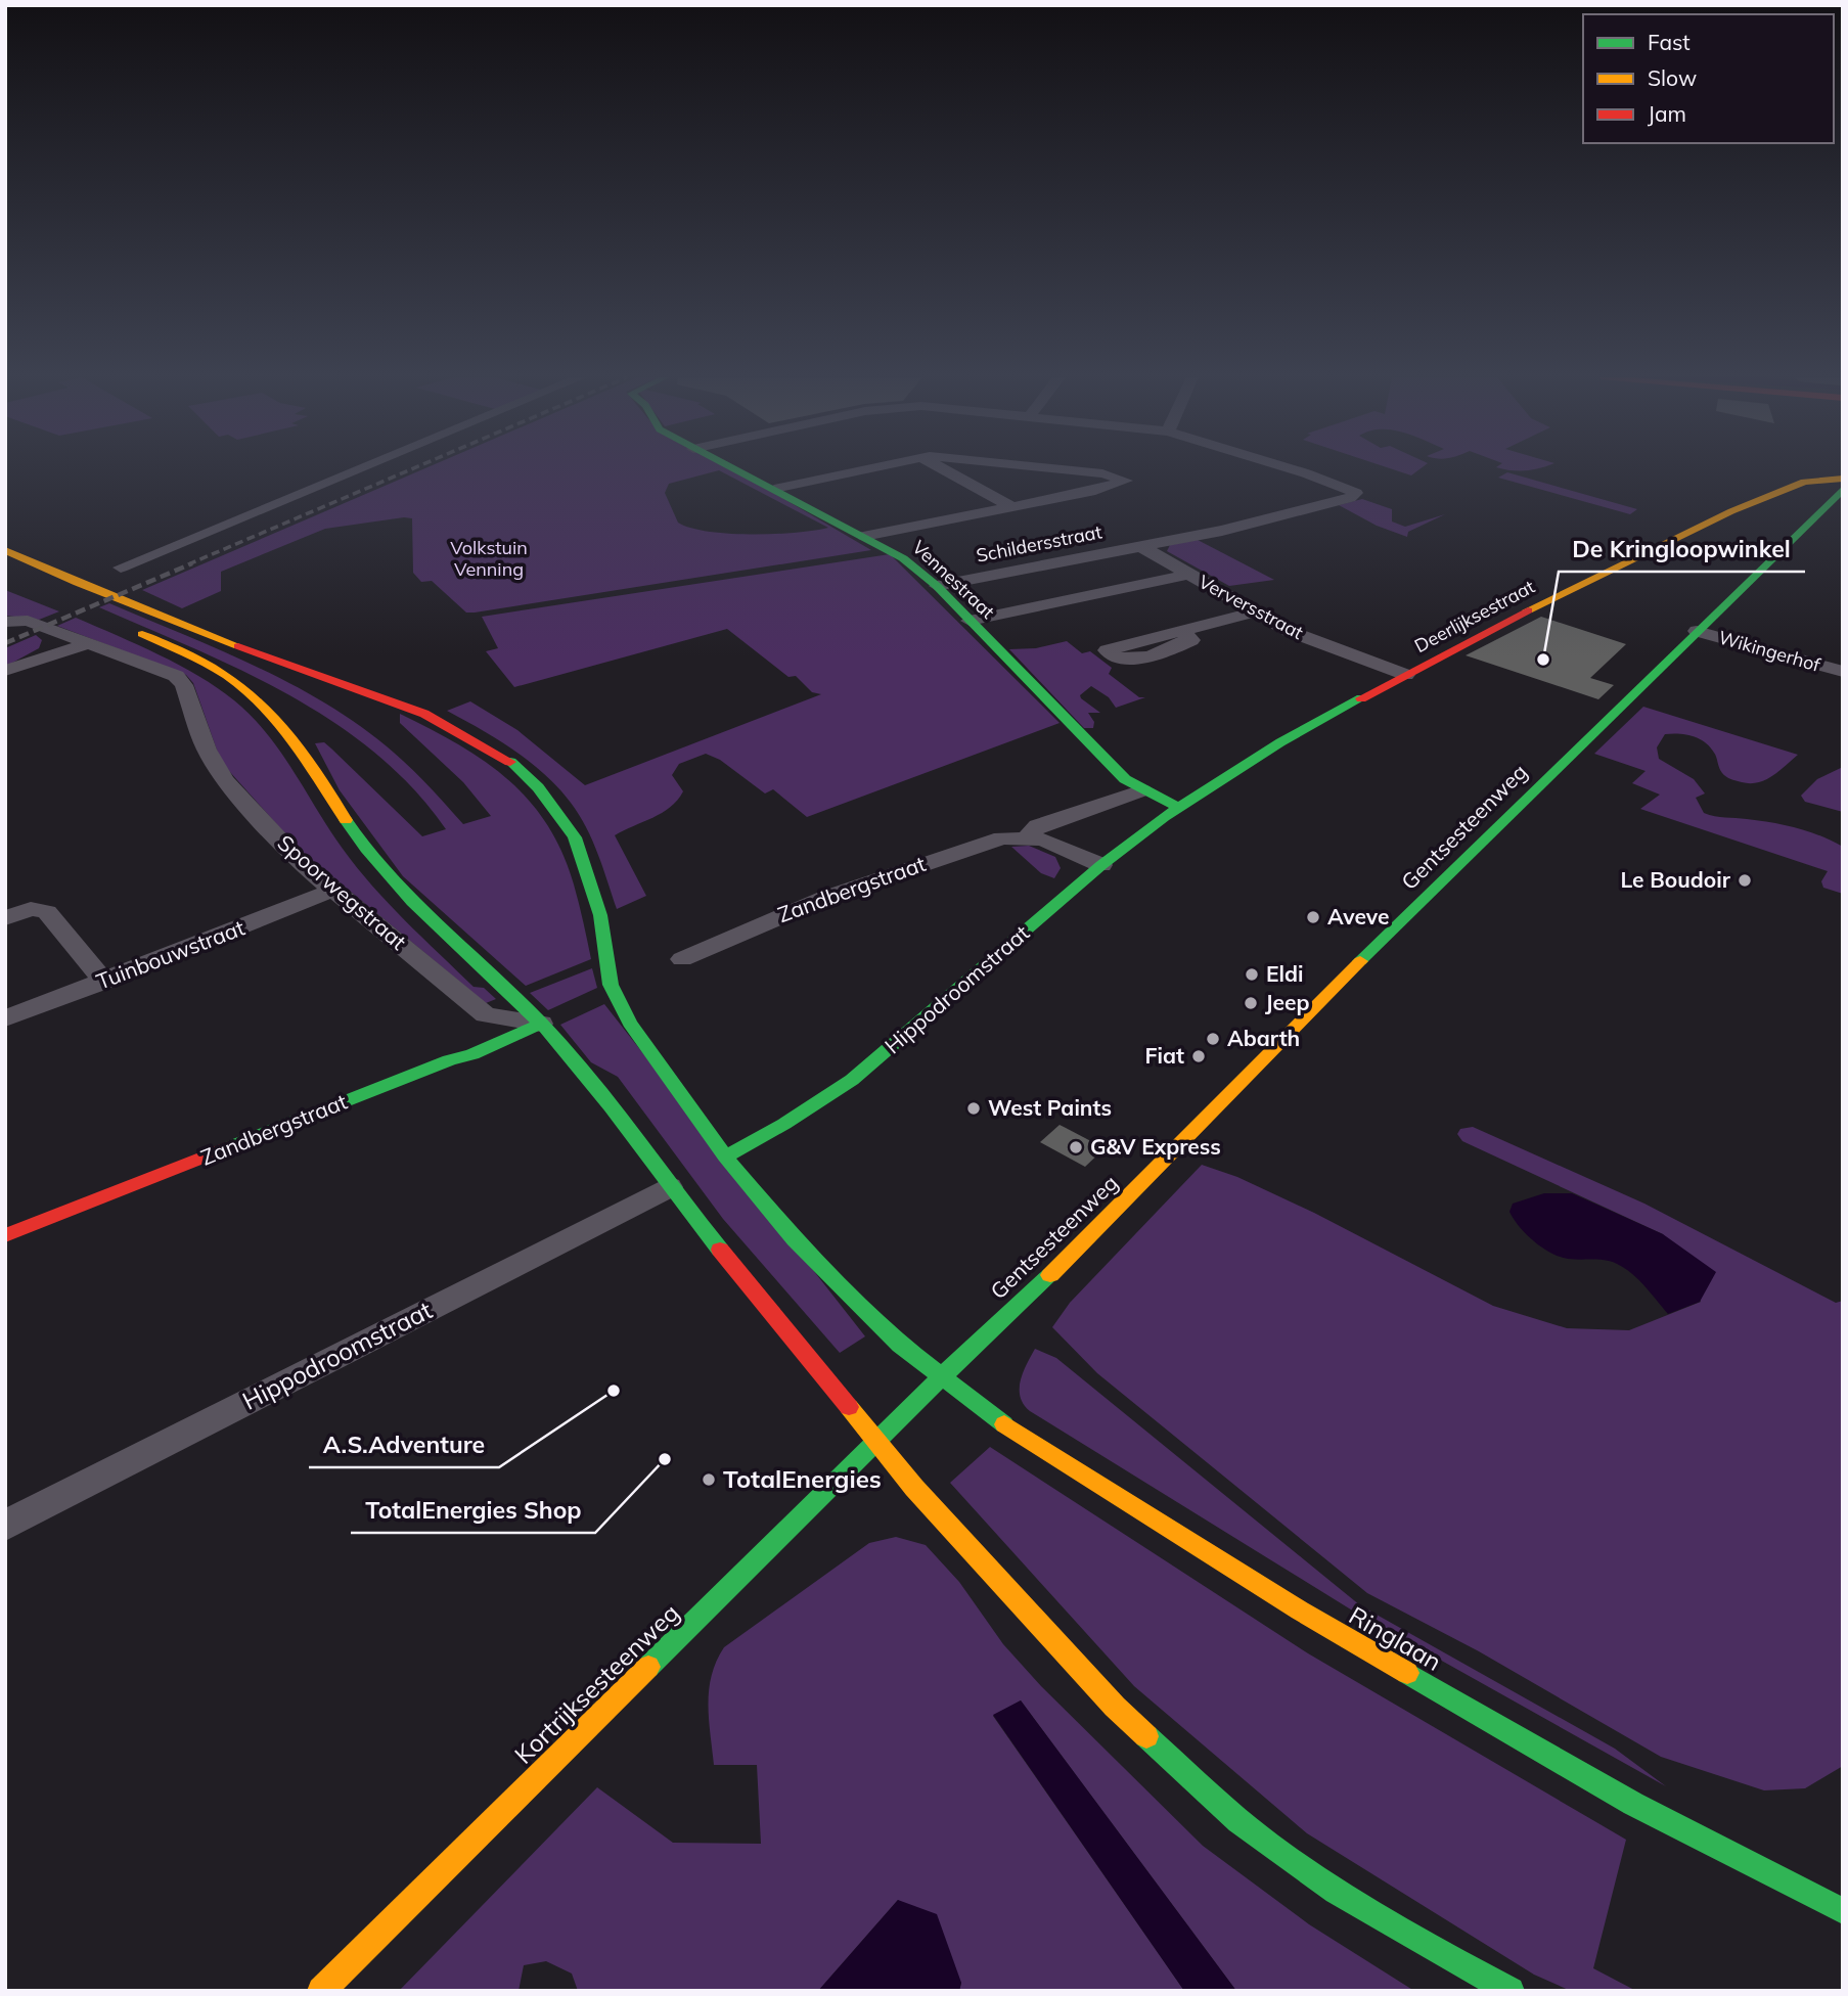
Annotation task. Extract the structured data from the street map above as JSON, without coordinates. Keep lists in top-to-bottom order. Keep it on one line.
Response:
{"streets":{"main road":["Vennestraat","Deerlijksestraat","Gentsesteenweg","Zandbergstraat","Hippodroomstraat","Ringlaan","Kortrijksesteenweg"],"street":["Schildersstraat","Verversstraat","Wikingerhof","Spoorwegstraat","Tuinbouwstraat"]},"crossings":[["Schildersstraat","Vennestraat"],["Schildersstraat","Verversstraat"],["Vennestraat","Zandbergstraat"],["Verversstraat","Deerlijksestraat"],["Deerlijksestraat","Hippodroomstraat"],["Wikingerhof","Gentsesteenweg"],["Gentsesteenweg","Ringlaan"],["Gentsesteenweg","Kortrijksesteenweg"],["Zandbergstraat","Spoorwegstraat"],["Zandbergstraat","Hippodroomstraat"],["Spoorwegstraat","Tuinbouwstraat"],["Hippodroomstraat","Ringlaan"]],"parks":["Volkstuin Venning"],"places":["De Kringloopwinkel","Le Boudoir","Aveve","Eldi","Jeep","Abarth","Fiat","West Paints","G&V Express","A.S.Adventure","TotalEnergies Shop","TotalEnergies"],"legend":["Fast","Slow","Jam"]}
